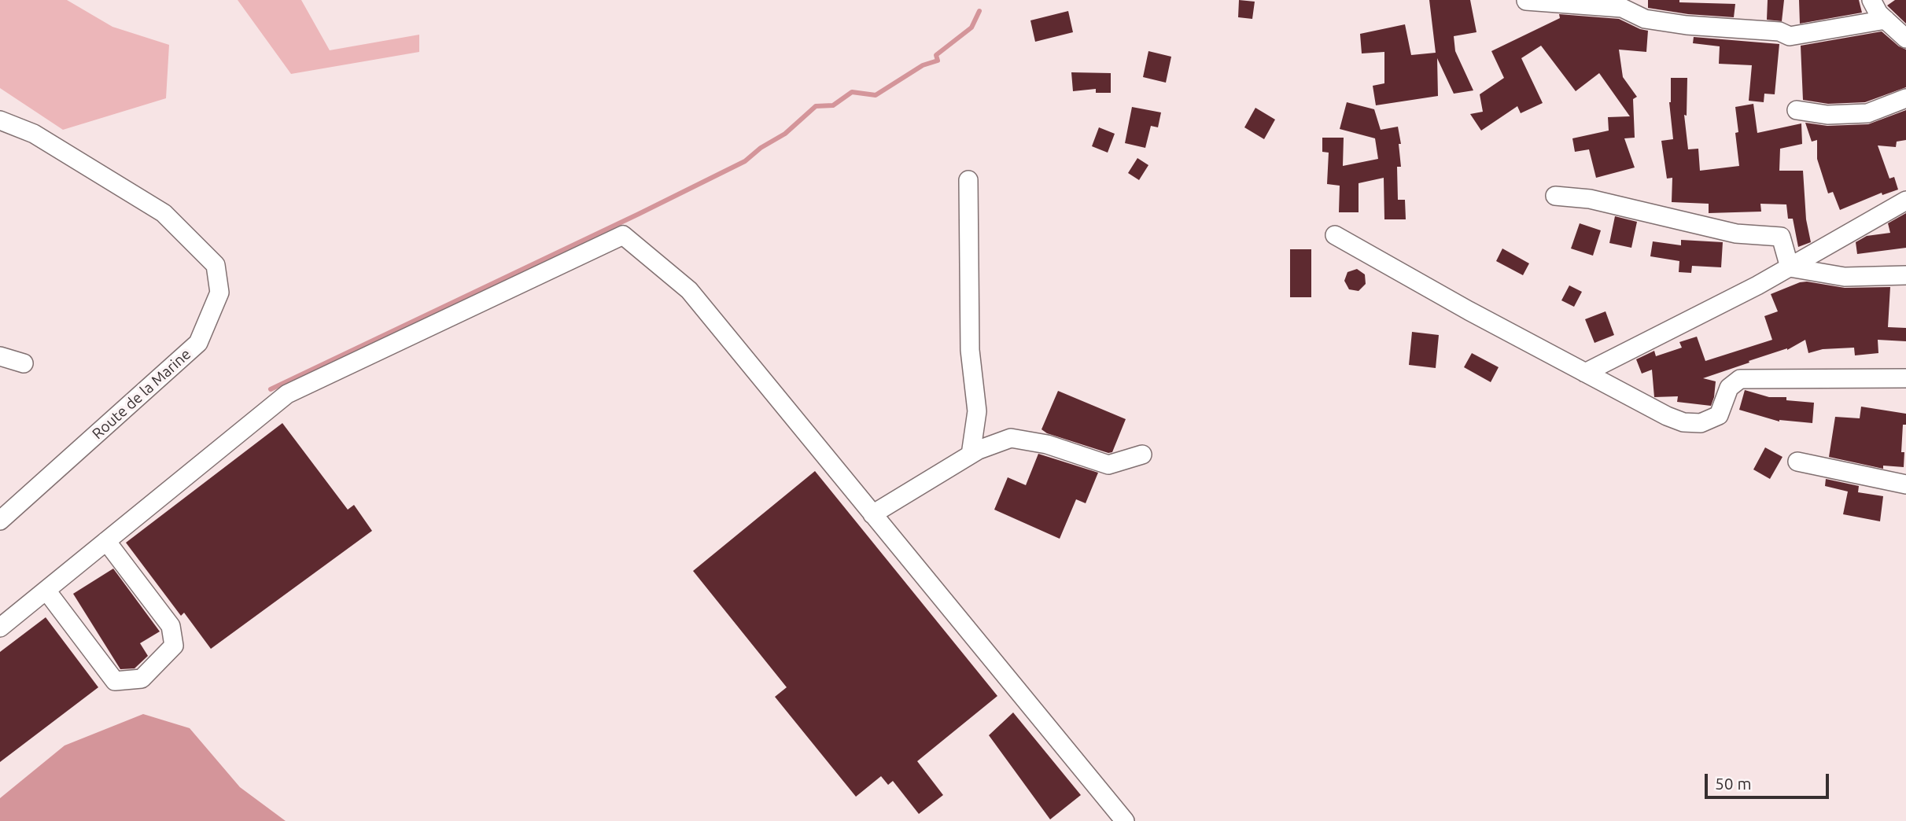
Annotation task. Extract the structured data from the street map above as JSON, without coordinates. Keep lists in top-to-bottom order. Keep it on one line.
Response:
{"streets":{"street":["Route de la Marine"]},"scale_bar":"50 m"}
